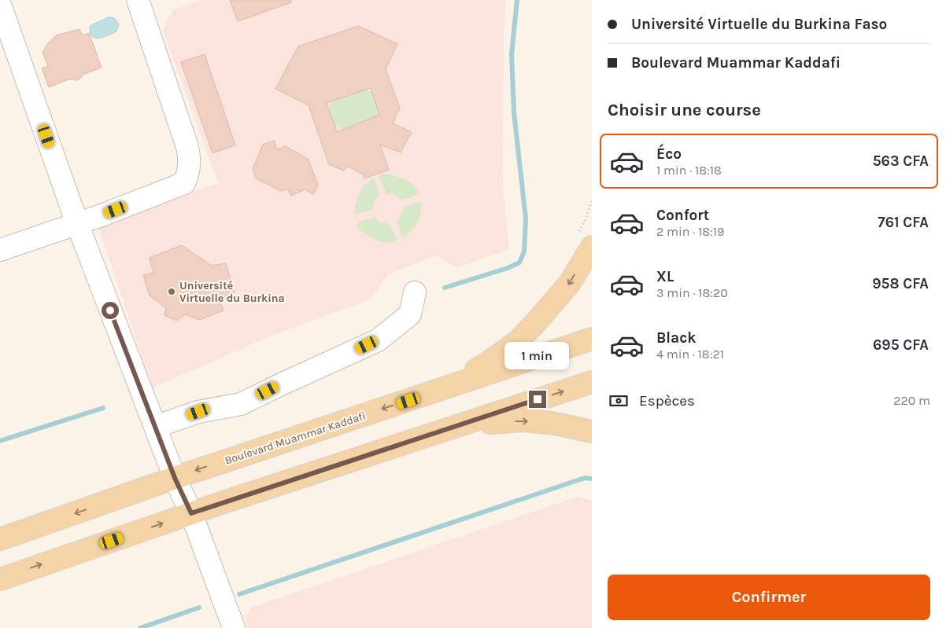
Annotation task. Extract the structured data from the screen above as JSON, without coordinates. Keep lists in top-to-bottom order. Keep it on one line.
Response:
{"streets":{"main road":["Boulevard Muammar Kaddafi"]},"places":["Université Virtuelle du Burkina"],"page":{"banner":["Université Virtuelle du Burkina Faso","Boulevard Muammar Kaddafi"],"heading":"Choisir une course","list":[{"name":"Éco","note":"1 min · 18:18","value":"563 CFA"},{"name":"Confort","note":"2 min · 18:19","value":"761 CFA"},{"name":"XL","note":"3 min · 18:20","value":"958 CFA"},{"name":"Black","note":"4 min · 18:21","value":"695 CFA"}],"bubble":"1 min","pay":["Espèces","220 m"],"buttons":"Confirmer"}}
